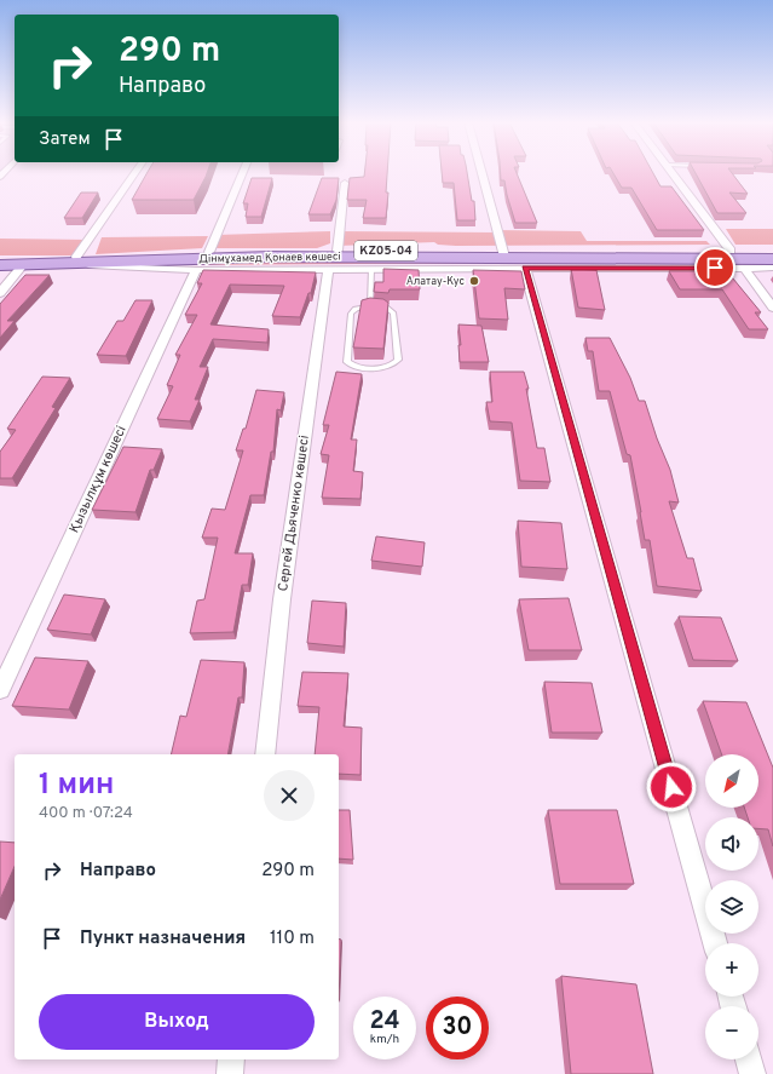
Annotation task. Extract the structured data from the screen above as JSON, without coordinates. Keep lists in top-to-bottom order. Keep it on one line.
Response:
{"streets":{"main road":["KZ05-04","Дінмұхамед Қонаев көшесі"],"street":["Қызылқұм көшесі","Сергей Дьяченко көшесі"]},"places":["Алатау-Кус"],"north":"bottom left","page":{"turn":["290 m","Направо"],"then":"Затем","map_buttons":["+","−"],"heading":["1 мин","400 m · 07:24"],"list":[{"name":"Направо","value":"290 m"},{"name":"Пункт назначения","value":"110 m"}],"buttons":"Выход","speed":"24 km/h","limit":"30"}}
